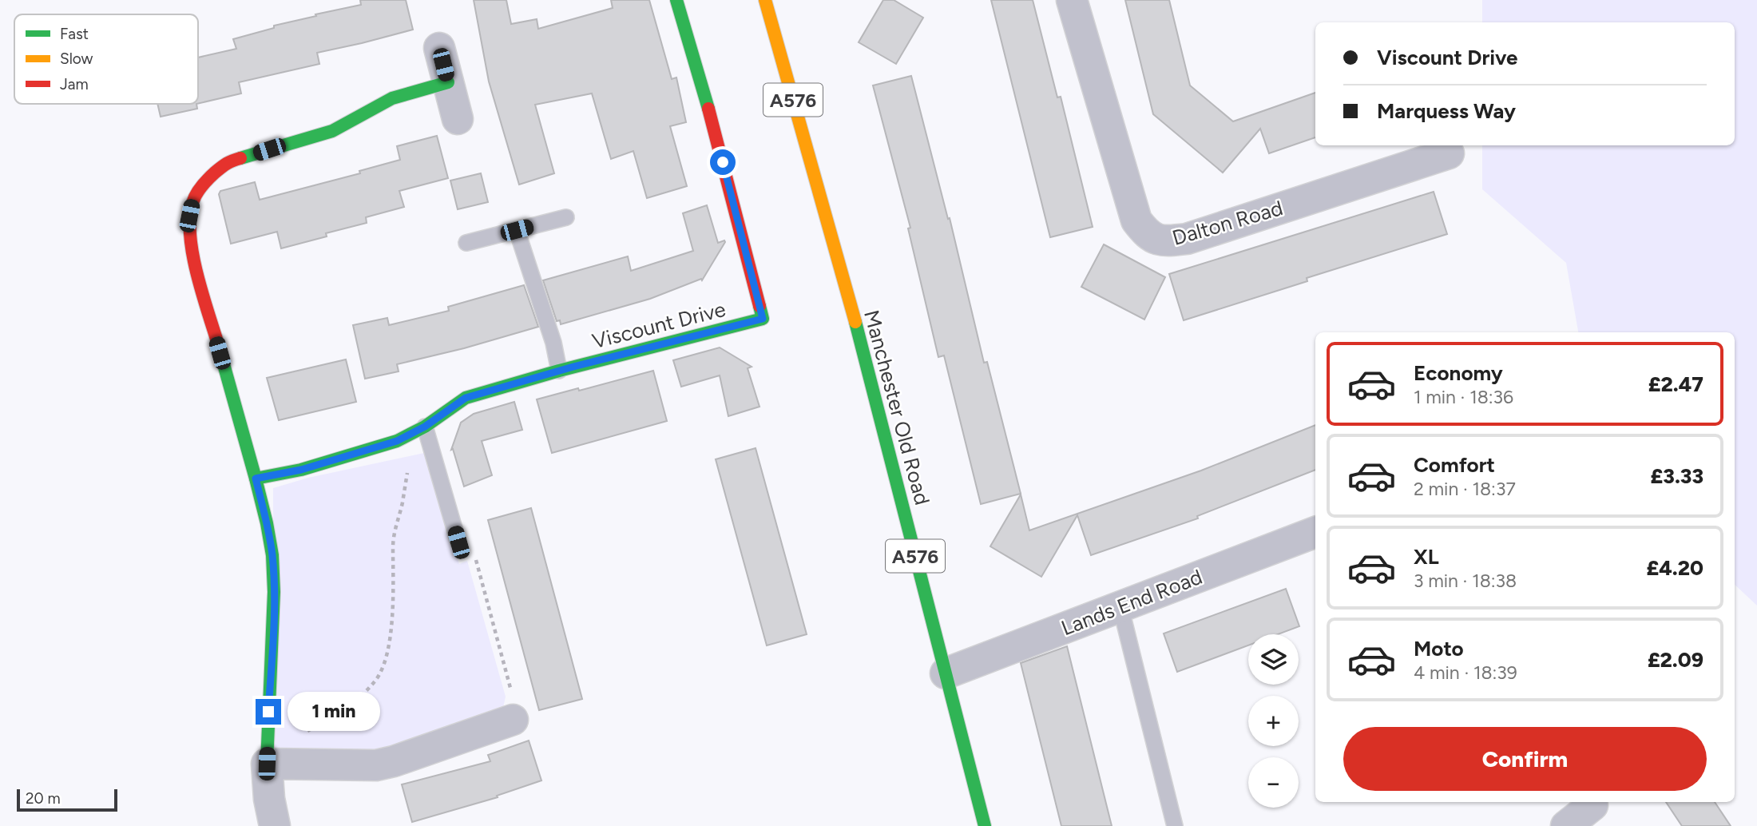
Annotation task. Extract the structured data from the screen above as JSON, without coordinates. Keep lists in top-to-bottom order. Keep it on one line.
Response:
{"streets":{"street":["A576","Dalton Road","Viscount Drive","Manchester Old Road","Lands End Road"]},"crossings":[["Manchester Old Road","Lands End Road"]],"legend":["Fast","Slow","Jam"],"scale_bar":"20 m","page":{"banner":["Viscount Drive","Marquess Way"],"list":[{"name":"Economy","note":"1 min · 18:36","value":"£2.47"},{"name":"Comfort","note":"2 min · 18:37","value":"£3.33"},{"name":"XL","note":"3 min · 18:38","value":"£4.20"},{"name":"Moto","note":"4 min · 18:39","value":"£2.09"}],"map_buttons":["+","−"],"bubble":"1 min","buttons":"Confirm","scale":"20 m"}}
